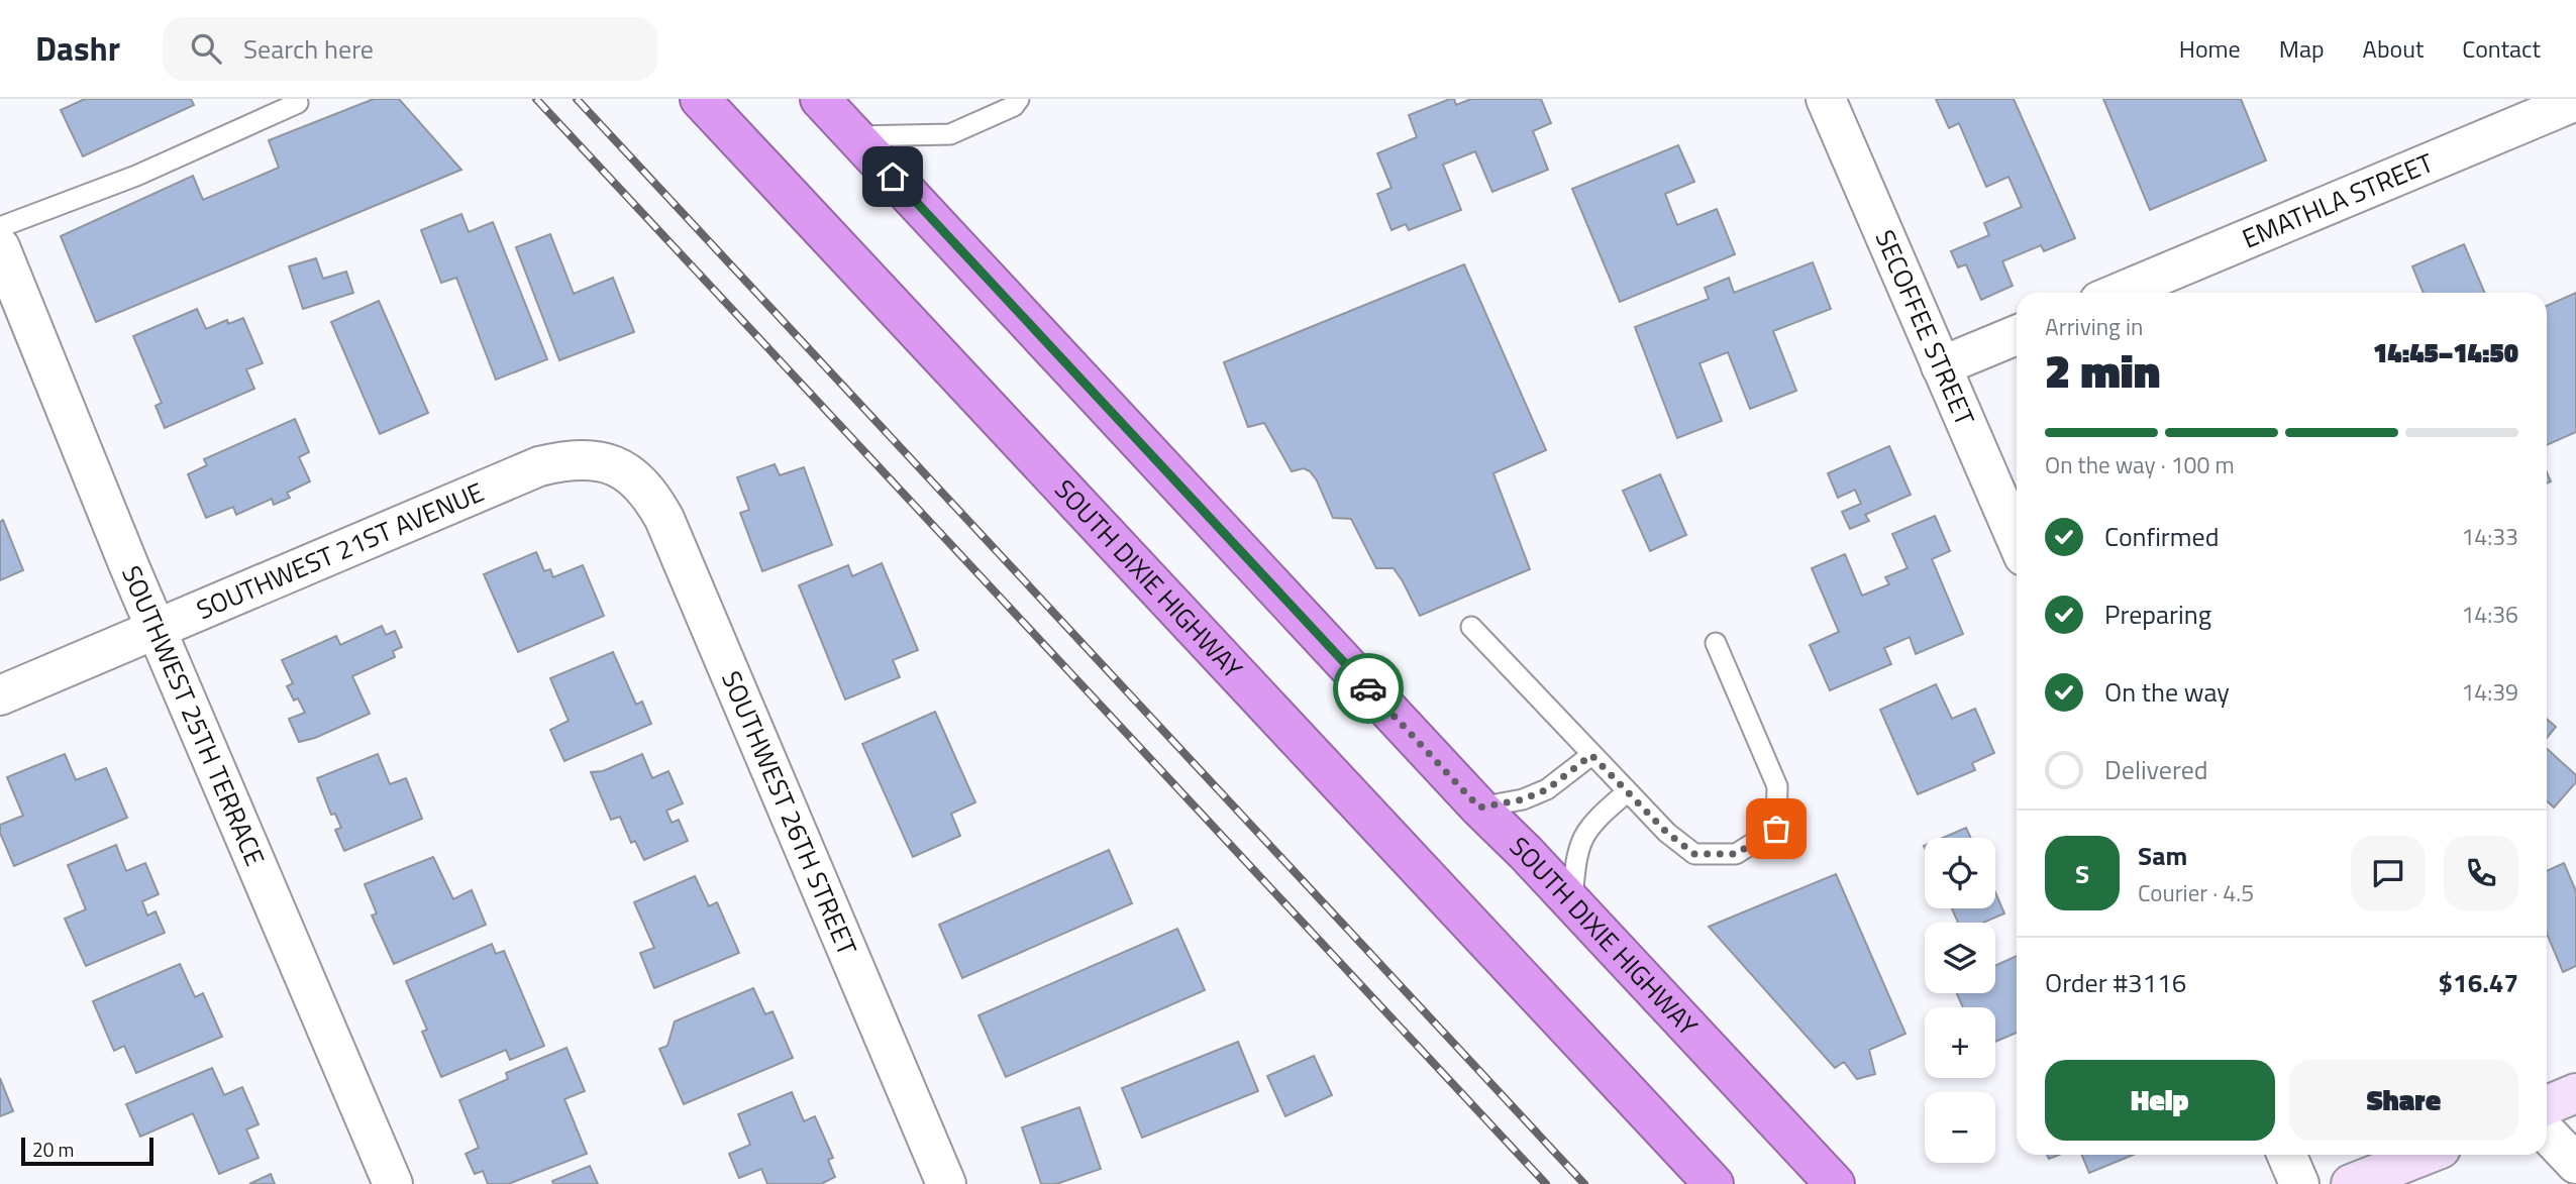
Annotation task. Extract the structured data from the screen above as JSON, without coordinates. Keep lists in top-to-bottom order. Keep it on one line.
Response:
{"streets":{"highway":["SOUTH DIXIE HIGHWAY"],"street":["EMATHLA STREET","SECOFFEE STREET","SOUTHWEST 21ST AVENUE","SOUTHWEST 25TH TERRACE","SOUTHWEST 26TH STREET"]},"crossings":[["SOUTHWEST 21ST AVENUE","SOUTHWEST 25TH TERRACE"],["SOUTHWEST 21ST AVENUE","SOUTHWEST 26TH STREET"]],"scale_bar":"20 m","page":{"header":"Dashr","search":"Search here","nav":["Home","Map","About","Contact"],"heading":["2 min","Arriving in","14:45–14:50"],"panel":["Sam","Courier · 4.5","Order #3116","$16.47"],"bar":"On the way · 100 m","list":[["Confirmed","14:33"],["Preparing","14:36"],["On the way","14:39"],"Delivered"],"round":"S","map_buttons":["+","−"],"buttons":["Help","Share"],"scale":"20 m"}}
